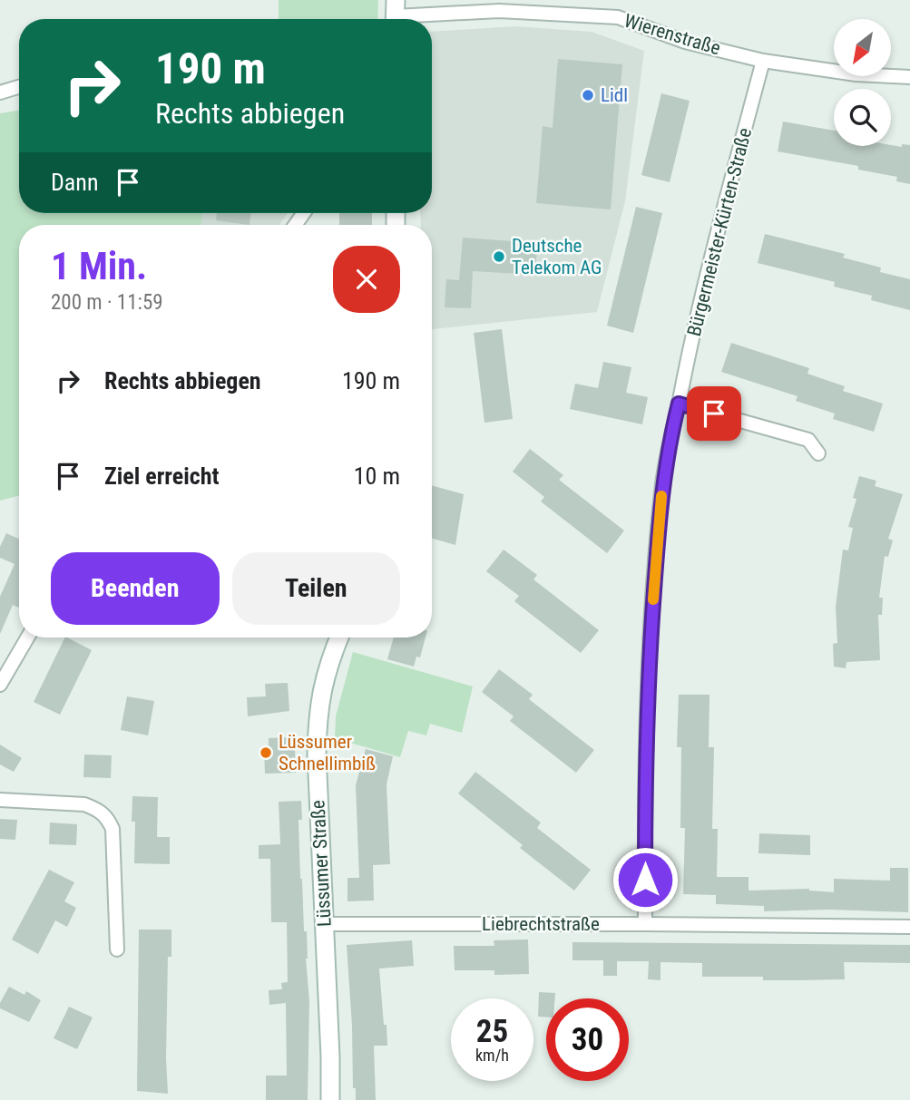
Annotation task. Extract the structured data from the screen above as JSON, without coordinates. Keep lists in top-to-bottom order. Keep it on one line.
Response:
{"streets":{"main road":["Lüssumer Straße"],"street":["Wierenstraße","Bürgermeister-Kürten-Straße","Liebrechtstraße"]},"crossings":[["Wierenstraße","Bürgermeister-Kürten-Straße"],["Bürgermeister-Kürten-Straße","Liebrechtstraße"],["Lüssumer Straße","Liebrechtstraße"]],"places":["Lidl","Deutsche Telekom AG","Lüssumer Schnellimbiß"],"north":"bottom left","page":{"turn":["190 m","Rechts abbiegen"],"then":"Dann","heading":["1 Min.","200 m · 11:59"],"list":[{"name":"Rechts abbiegen","value":"190 m"},{"name":"Ziel erreicht","value":"10 m"}],"buttons":["Beenden","Teilen"],"speed":"25 km/h","limit":"30"}}
